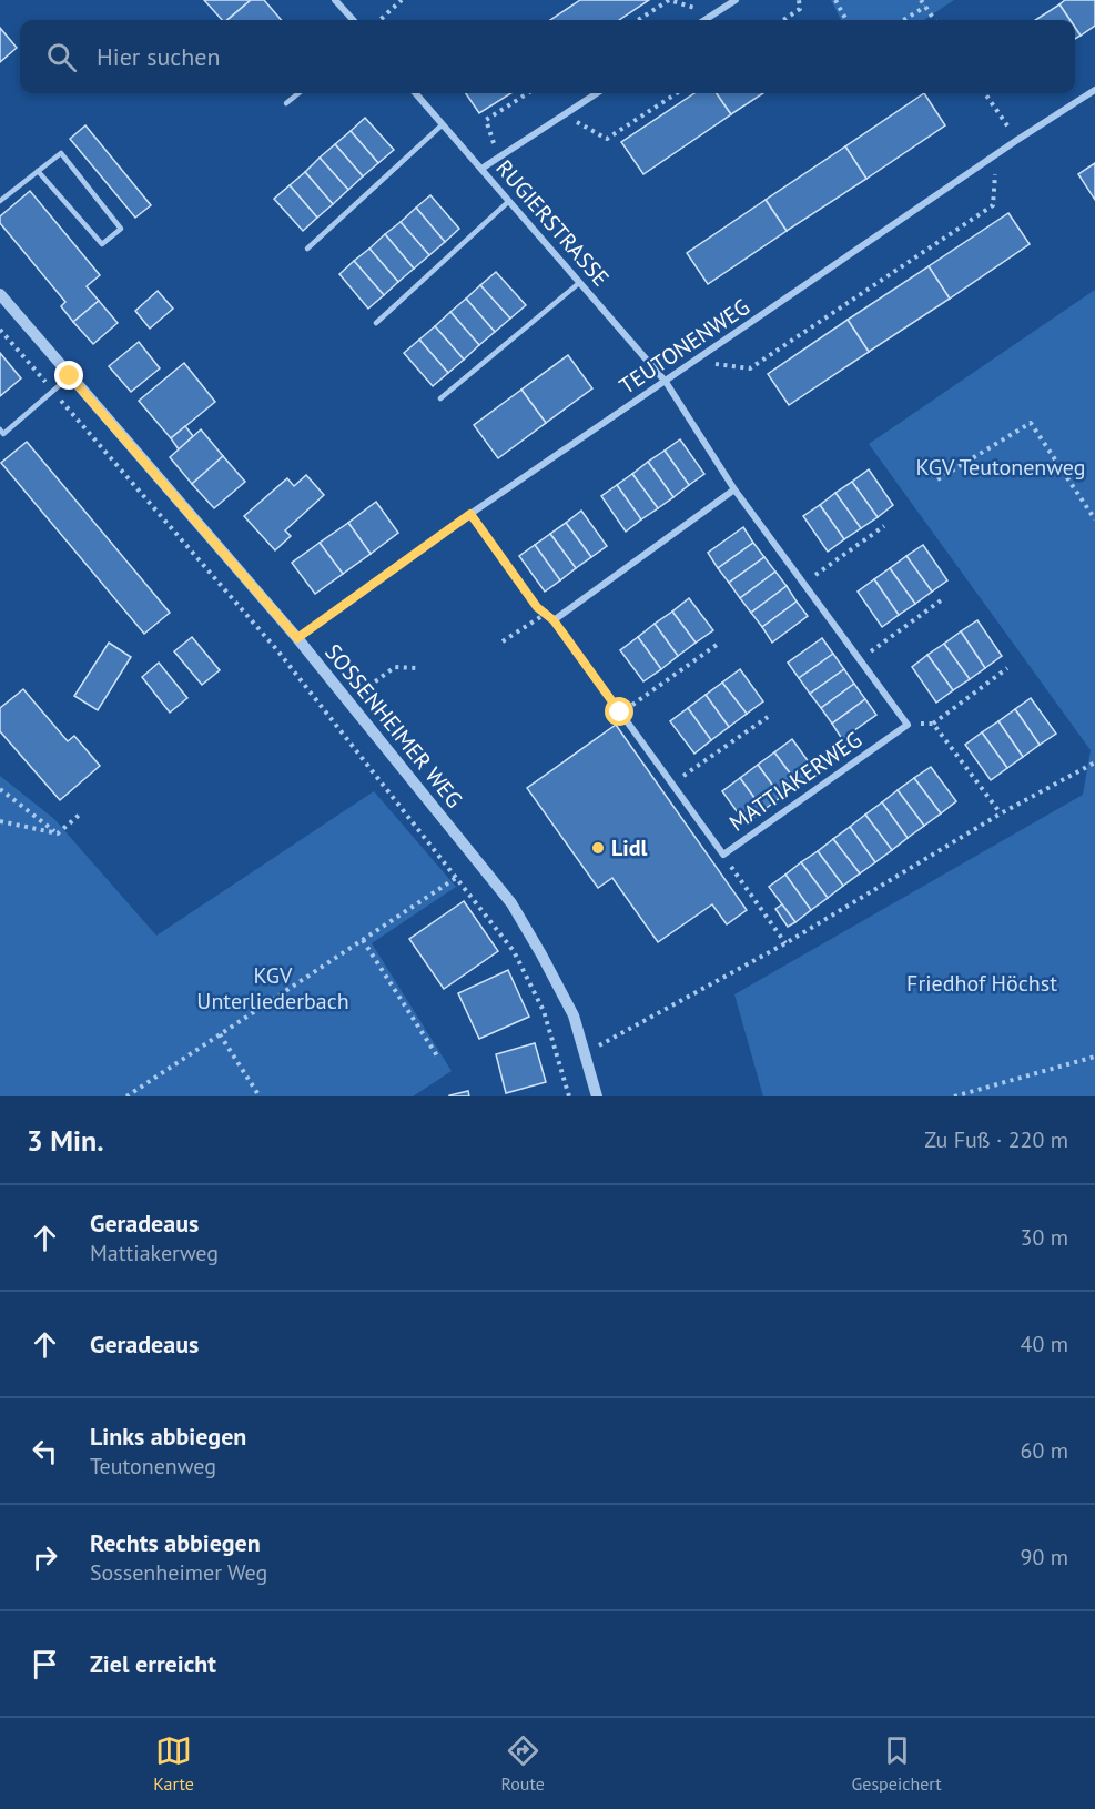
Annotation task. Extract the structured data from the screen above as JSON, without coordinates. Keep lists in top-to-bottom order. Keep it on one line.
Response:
{"streets":{"street":["RUGIERSTRASSE","TEUTONENWEG","SOSSENHEIMER WEG","MATTIAKERWEG"]},"crossings":[["RUGIERSTRASSE","TEUTONENWEG"],["TEUTONENWEG","SOSSENHEIMER WEG"]],"parks":["KGV Teutonenweg","KGV Unterliederbach","Friedhof Höchst"],"places":["Lidl"],"page":{"search":"Hier suchen","heading":["3 Min.","Zu Fuß · 220 m"],"list":[["Geradeaus","Mattiakerweg","30 m"],["Geradeaus","40 m"],["Links abbiegen","Teutonenweg","60 m"],["Rechts abbiegen","Sossenheimer Weg","90 m"],"Ziel erreicht"],"nav":["Karte","Route","Gespeichert"]}}
